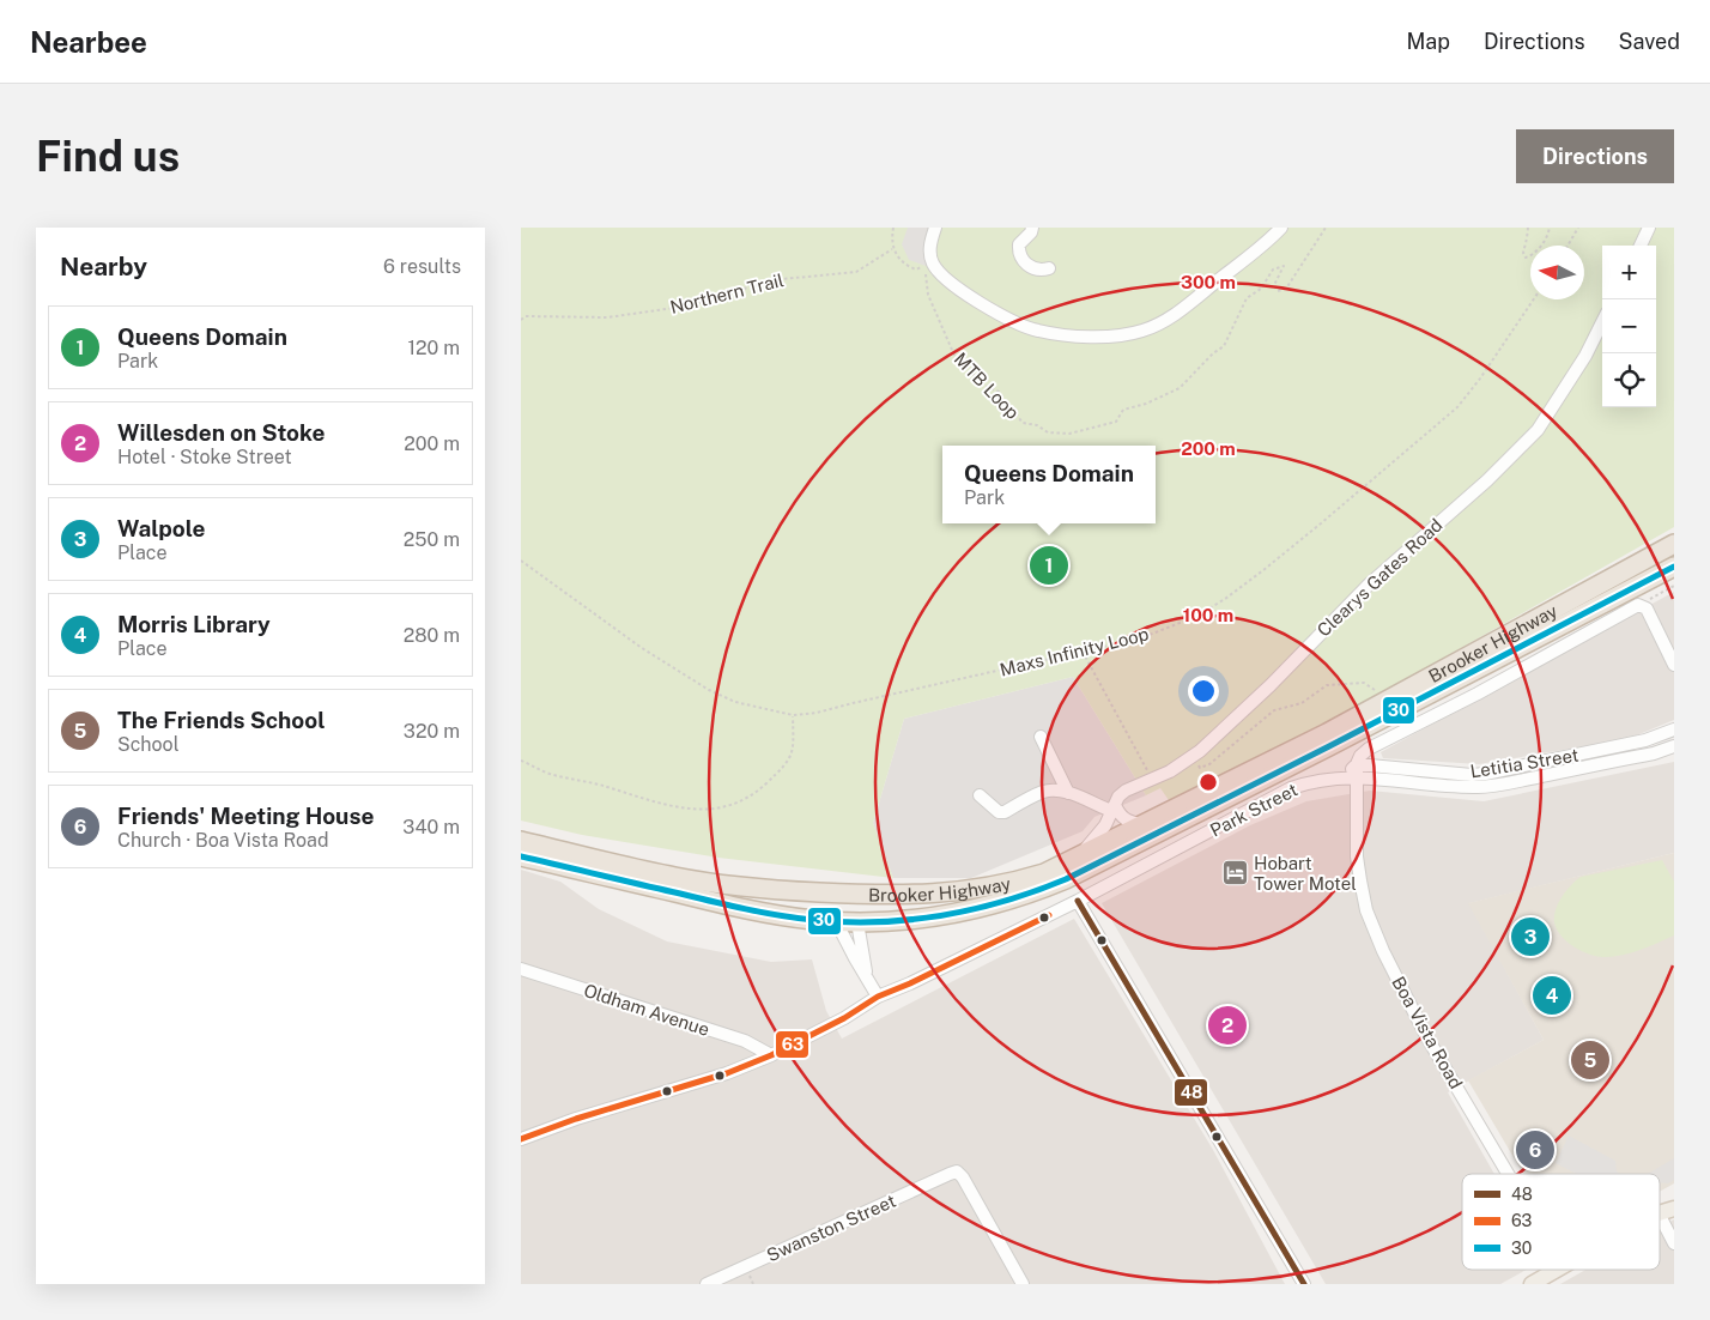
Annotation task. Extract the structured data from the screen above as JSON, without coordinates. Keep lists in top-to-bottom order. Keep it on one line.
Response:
{"streets":{"highway":["Brooker Highway"],"street":["Clearys Gates Road","Letitia Street","Park Street","Oldham Avenue","Boa Vista Road","Swanston Street"],"path":["Northern Trail","MTB Loop","Maxs Infinity Loop"]},"crossings":[["Northern Trail","MTB Loop"],["Clearys Gates Road","Brooker Highway"],["Letitia Street","Park Street"],["Letitia Street","Boa Vista Road"],["Park Street","Oldham Avenue"],["Park Street","Boa Vista Road"]],"places":{"hotel":["Hobart Tower Motel"]},"lines":["transit line 30","transit line 48","transit line 63"],"legend":["48","63","30"],"north":"left","page":{"header":"Nearbee","nav":["Map","Directions","Saved"],"buttons":"Directions","title":"Find us","heading":["Nearby","6 results"],"map_buttons":["+","−"],"list":[{"mark":"1","name":"Queens Domain","note":"Park","value":"120 m"},{"mark":"2","name":"Willesden on Stoke","note":"Hotel · Stoke Street","value":"200 m"},{"mark":"3","name":"Walpole","note":"Place","value":"250 m"},{"mark":"4","name":"Morris Library","note":"Place","value":"280 m"},{"mark":"5","name":"The Friends School","note":"School","value":"320 m"},{"mark":"6","name":"Friends' Meeting House","note":"Church · Boa Vista Road","value":"340 m"}],"popup":["Queens Domain","Park"],"pins":["1","3","4","2","5","6"]},"rings":["300 m","200 m","100 m"]}
